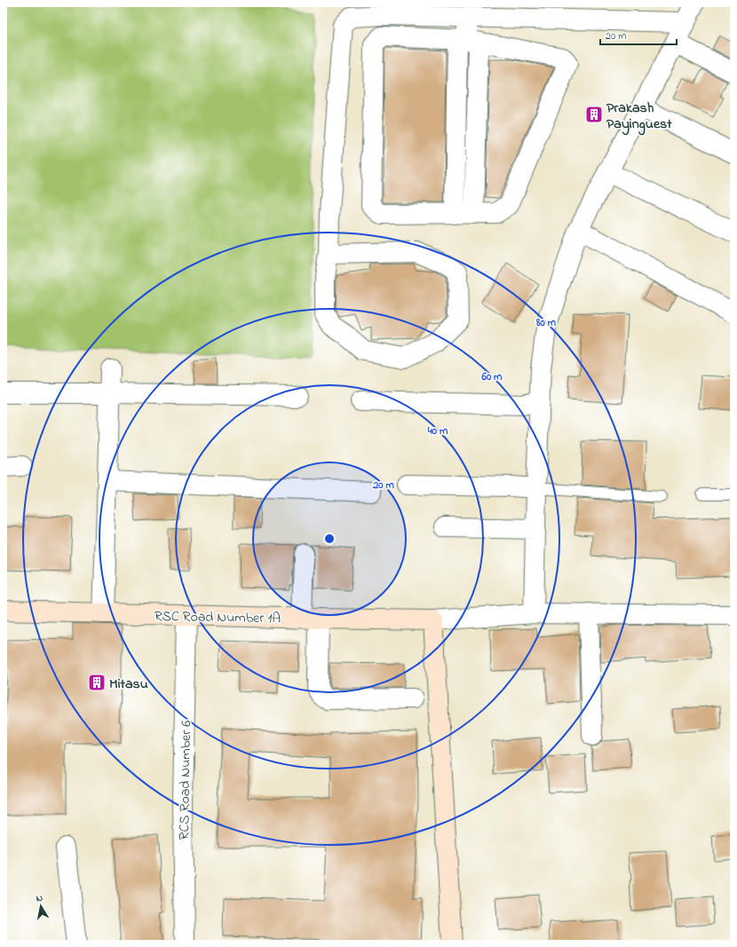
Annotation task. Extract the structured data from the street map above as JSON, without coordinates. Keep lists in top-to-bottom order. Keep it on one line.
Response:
{"streets":{"street":["RSC Road Number 1A","RCS Road Number 6"]},"crossings":[["RSC Road Number 1A","RCS Road Number 6"]],"places":{"building":["Prakash Payinguest","Mitasu"]},"scale_bar":"20 m","north":"top","rings":["80 m","60 m","40 m","20 m"]}
